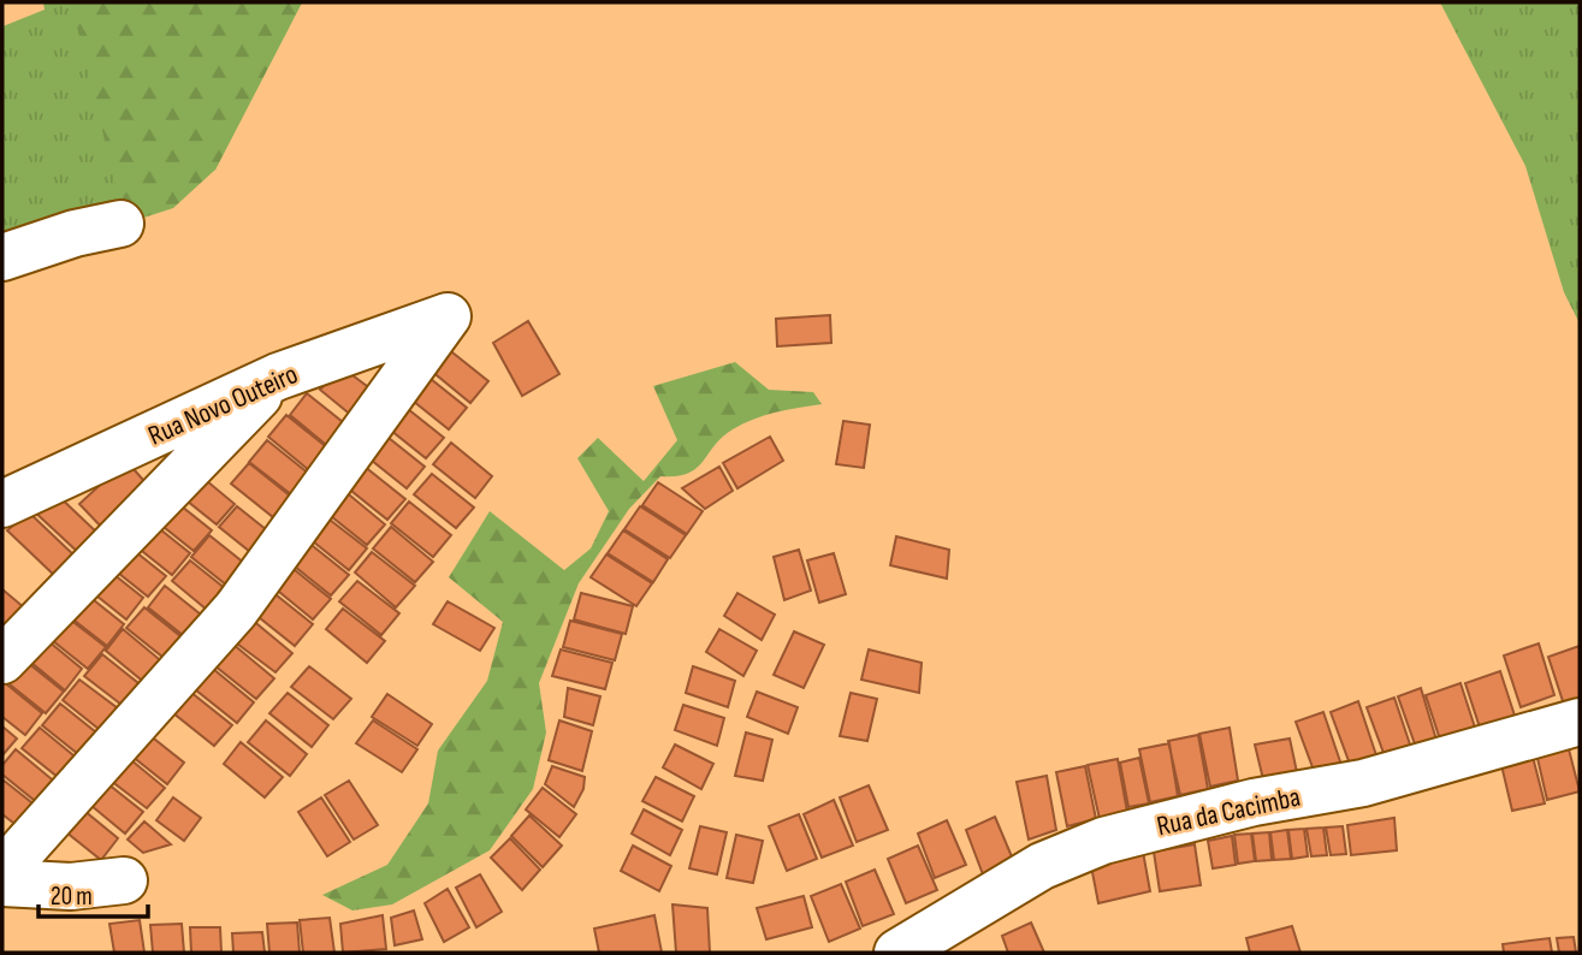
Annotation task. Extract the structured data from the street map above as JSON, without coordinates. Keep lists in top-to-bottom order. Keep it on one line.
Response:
{"streets":{"street":["Rua Novo Outeiro","Rua da Cacimba"]},"scale_bar":"20 m"}
